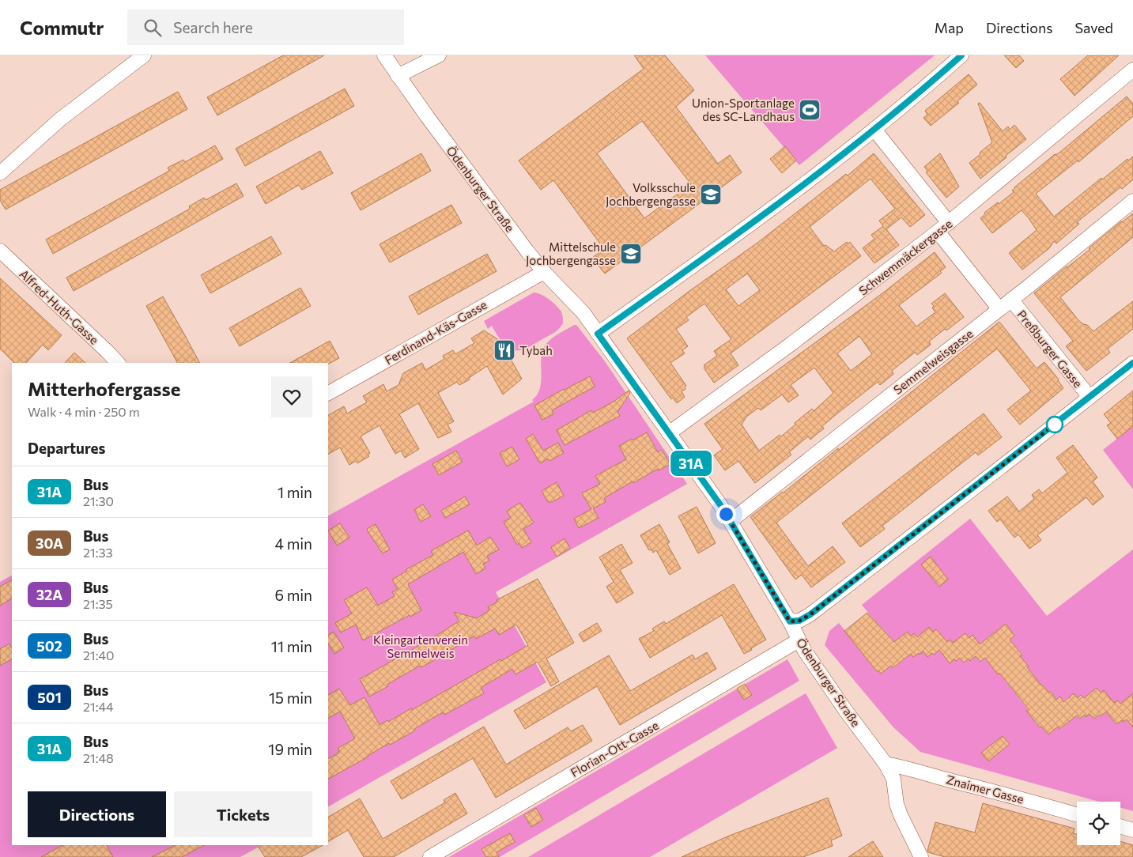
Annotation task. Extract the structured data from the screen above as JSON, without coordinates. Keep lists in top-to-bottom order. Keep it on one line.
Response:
{"streets":{"street":["Ödenburger Straße","Schwemmäckergasse","Alfred-Huth-Gasse","Ferdinand-Käs-Gasse","Preßburger Gasse","Semmelweisgasse","Florian-Ott-Gasse","Znaimer Gasse"]},"crossings":[["Ödenburger Straße","Schwemmäckergasse"],["Ödenburger Straße","Ferdinand-Käs-Gasse"],["Ödenburger Straße","Semmelweisgasse"],["Ödenburger Straße","Florian-Ott-Gasse"],["Ödenburger Straße","Znaimer Gasse"],["Schwemmäckergasse","Preßburger Gasse"],["Preßburger Gasse","Semmelweisgasse"]],"parks":["Kleingartenverein Semmelweis"],"places":{"sports":["Union-Sportanlage des SC-Landhaus"],"school or university":["Volksschule Jochbergengasse","Mittelschule Jochbergengasse"],"restaurant":["Tybah"]},"lines":["bus line 31A"],"page":{"header":"Commutr","search":"Search here","nav":["Map","Directions","Saved"],"on_map":"31A","heading":[["Mitterhofergasse","Walk · 4 min · 250 m"],"Departures"],"list":[{"mark":"31A","name":"Bus","note":"21:30","value":"1 min"},{"mark":"30A","name":"Bus","note":"21:33","value":"4 min"},{"mark":"32A","name":"Bus","note":"21:35","value":"6 min"},{"mark":"502","name":"Bus","note":"21:40","value":"11 min"},{"mark":"501","name":"Bus","note":"21:44","value":"15 min"},{"mark":"31A","name":"Bus","note":"21:48","value":"19 min"}],"buttons":["Directions","Tickets"]}}
